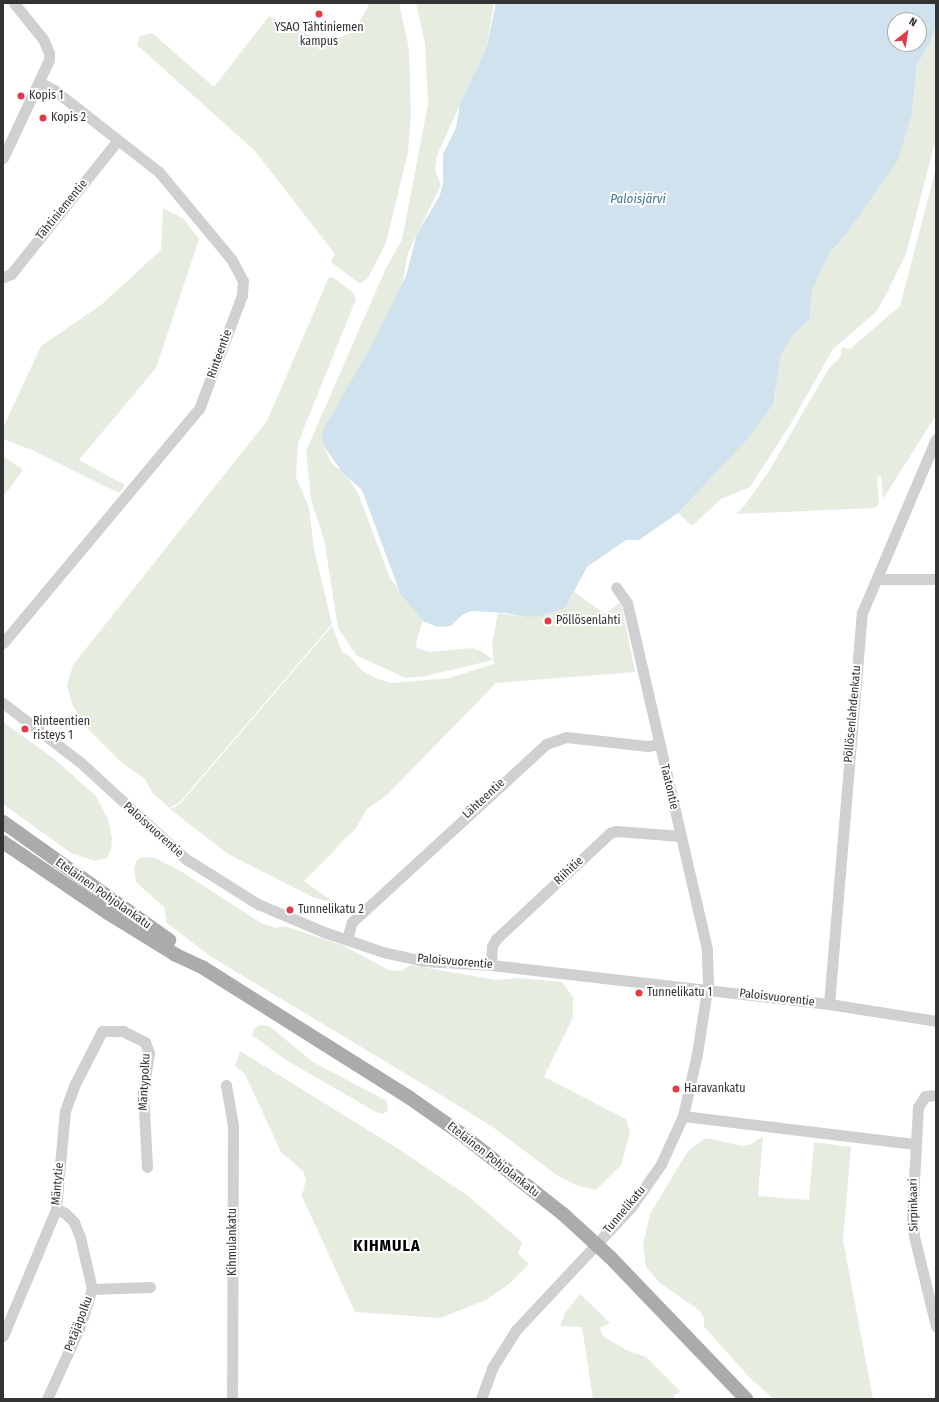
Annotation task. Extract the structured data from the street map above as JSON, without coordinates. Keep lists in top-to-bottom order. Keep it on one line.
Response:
{"streets":{"main road":["Eteläinen Pohjolankatu"],"street":["Tähtiniementie","Rinteentie","Pöllösenlahdenkatu","Taatontie","Lähteentie","Paloisvuorentie","Riihitie","Mäntypolku","Mäntytie","Sirpinkaari","Tunnelikatu","Kihmulankatu","Petäjäpolku"]},"crossings":[["Tähtiniementie","Rinteentie"],["Pöllösenlahdenkatu","Paloisvuorentie"],["Taatontie","Lähteentie"],["Taatontie","Paloisvuorentie"],["Taatontie","Riihitie"],["Taatontie","Tunnelikatu"],["Lähteentie","Paloisvuorentie"],["Paloisvuorentie","Riihitie"],["Paloisvuorentie","Tunnelikatu"],["Mäntypolku","Mäntytie"],["Mäntytie","Petäjäpolku"]],"districts":["KIHMULA"],"water":["Paloisjärvi"],"places":["YSAO Tähtiniemen kampus","Kopis 1","Kopis 2","Pöllösenlahti","Rinteentien risteys 1","Tunnelikatu 2","Tunnelikatu 1","Haravankatu"],"north":"top right"}
